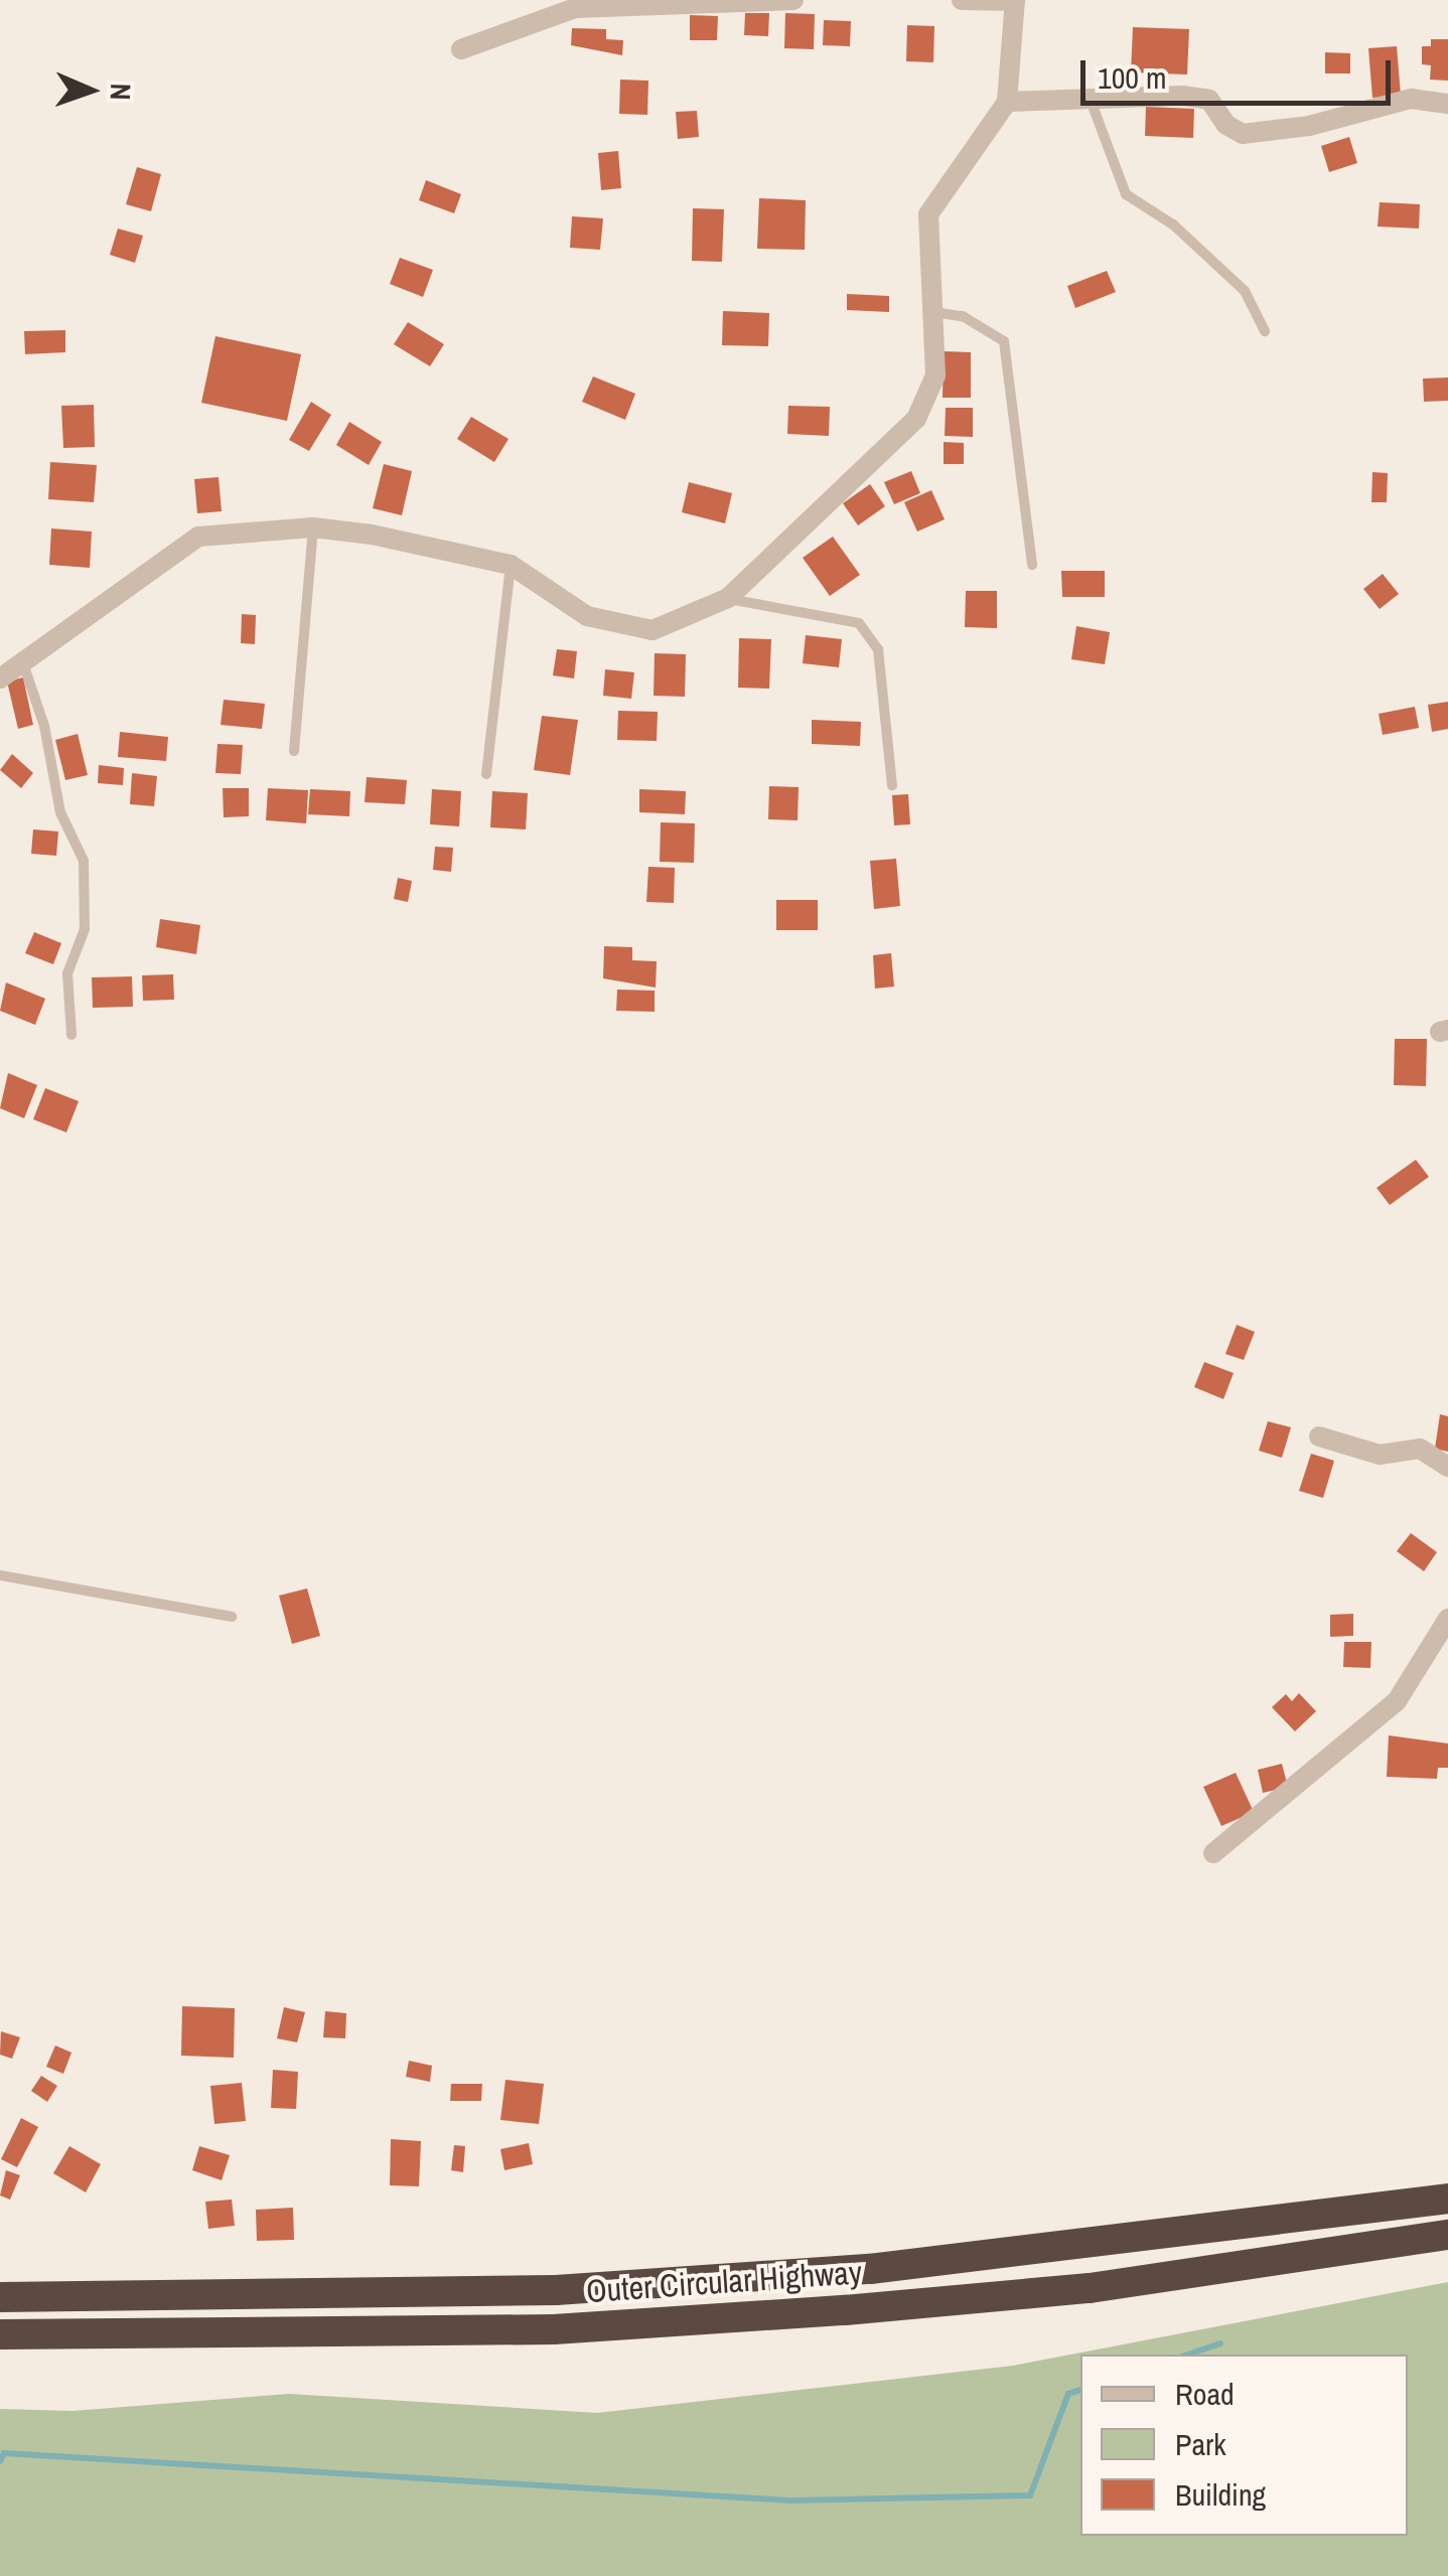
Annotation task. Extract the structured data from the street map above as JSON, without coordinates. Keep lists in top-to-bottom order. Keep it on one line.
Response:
{"streets":{"highway":["Outer Circular Highway"]},"legend":["Road","Park","Building"],"scale_bar":"100 m","north":"right"}
